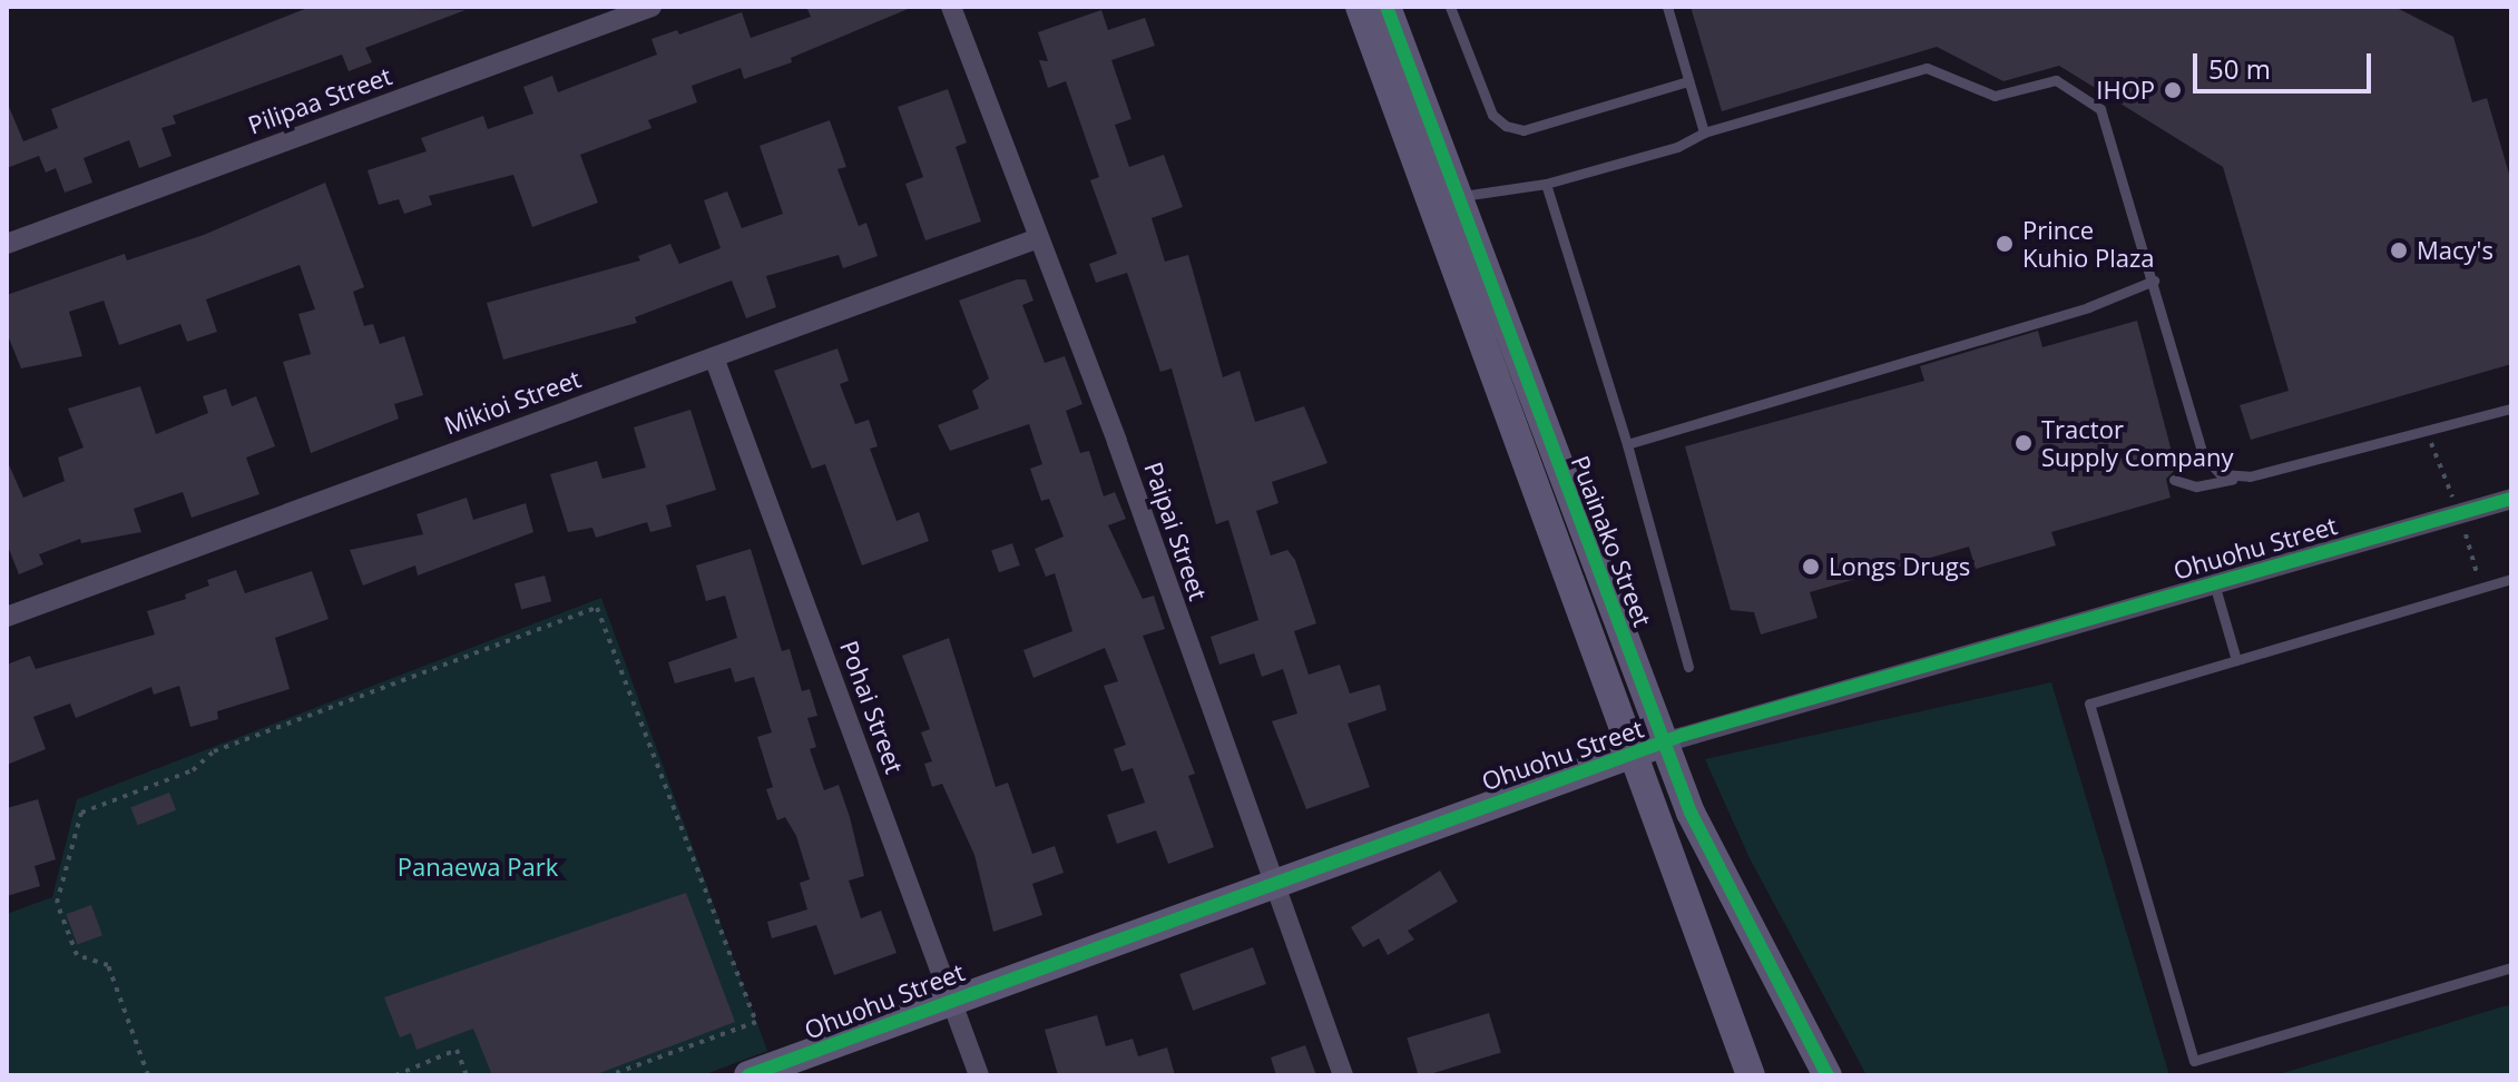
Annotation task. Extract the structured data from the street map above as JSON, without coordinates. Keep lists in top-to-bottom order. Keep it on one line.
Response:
{"streets":{"street":["Pilipaa Street","Mikioi Street","Paipai Street","Puainako Street","Ohuohu Street","Pohai Street"]},"crossings":[["Mikioi Street","Paipai Street"],["Mikioi Street","Pohai Street"],["Paipai Street","Ohuohu Street"],["Puainako Street","Ohuohu Street"],["Ohuohu Street","Pohai Street"]],"parks":["Panaewa Park"],"places":["IHOP","Prince Kuhio Plaza","Macy's","Tractor Supply Company","Longs Drugs"],"scale_bar":"50 m"}
